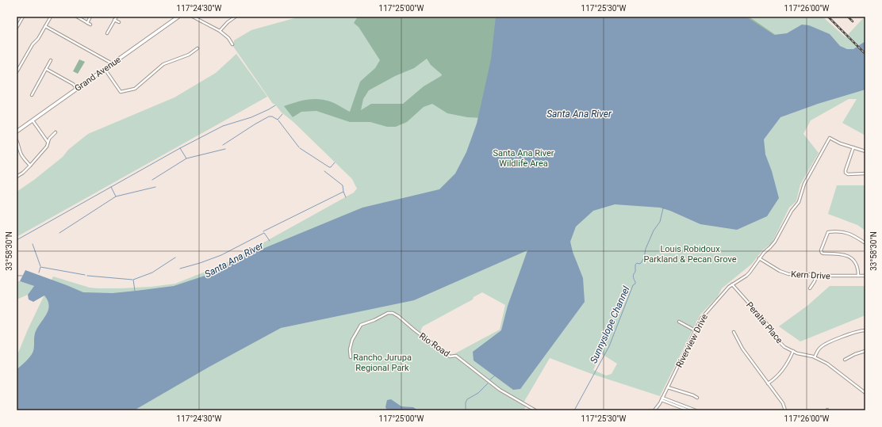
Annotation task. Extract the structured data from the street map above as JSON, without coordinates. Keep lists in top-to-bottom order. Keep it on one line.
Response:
{"streets":{"street":["Grand Avenue","Kern Drive","Peralta Place","Riverview Drive","Rio Road"]},"crossings":[["Kern Drive","Riverview Drive"],["Peralta Place","Riverview Drive"]],"water":["Santa Ana River","Sunnyslope Channel"],"parks":["Santa Ana River Wildlife Area","Louis Robidoux Parkland & Pecan Grove","Rancho Jurupa Regional Park"],"coordinates":["117°24'30\"W","117°25'00\"W","117°25'30\"W","117°26'00\"W","33°58'30\"N"]}
